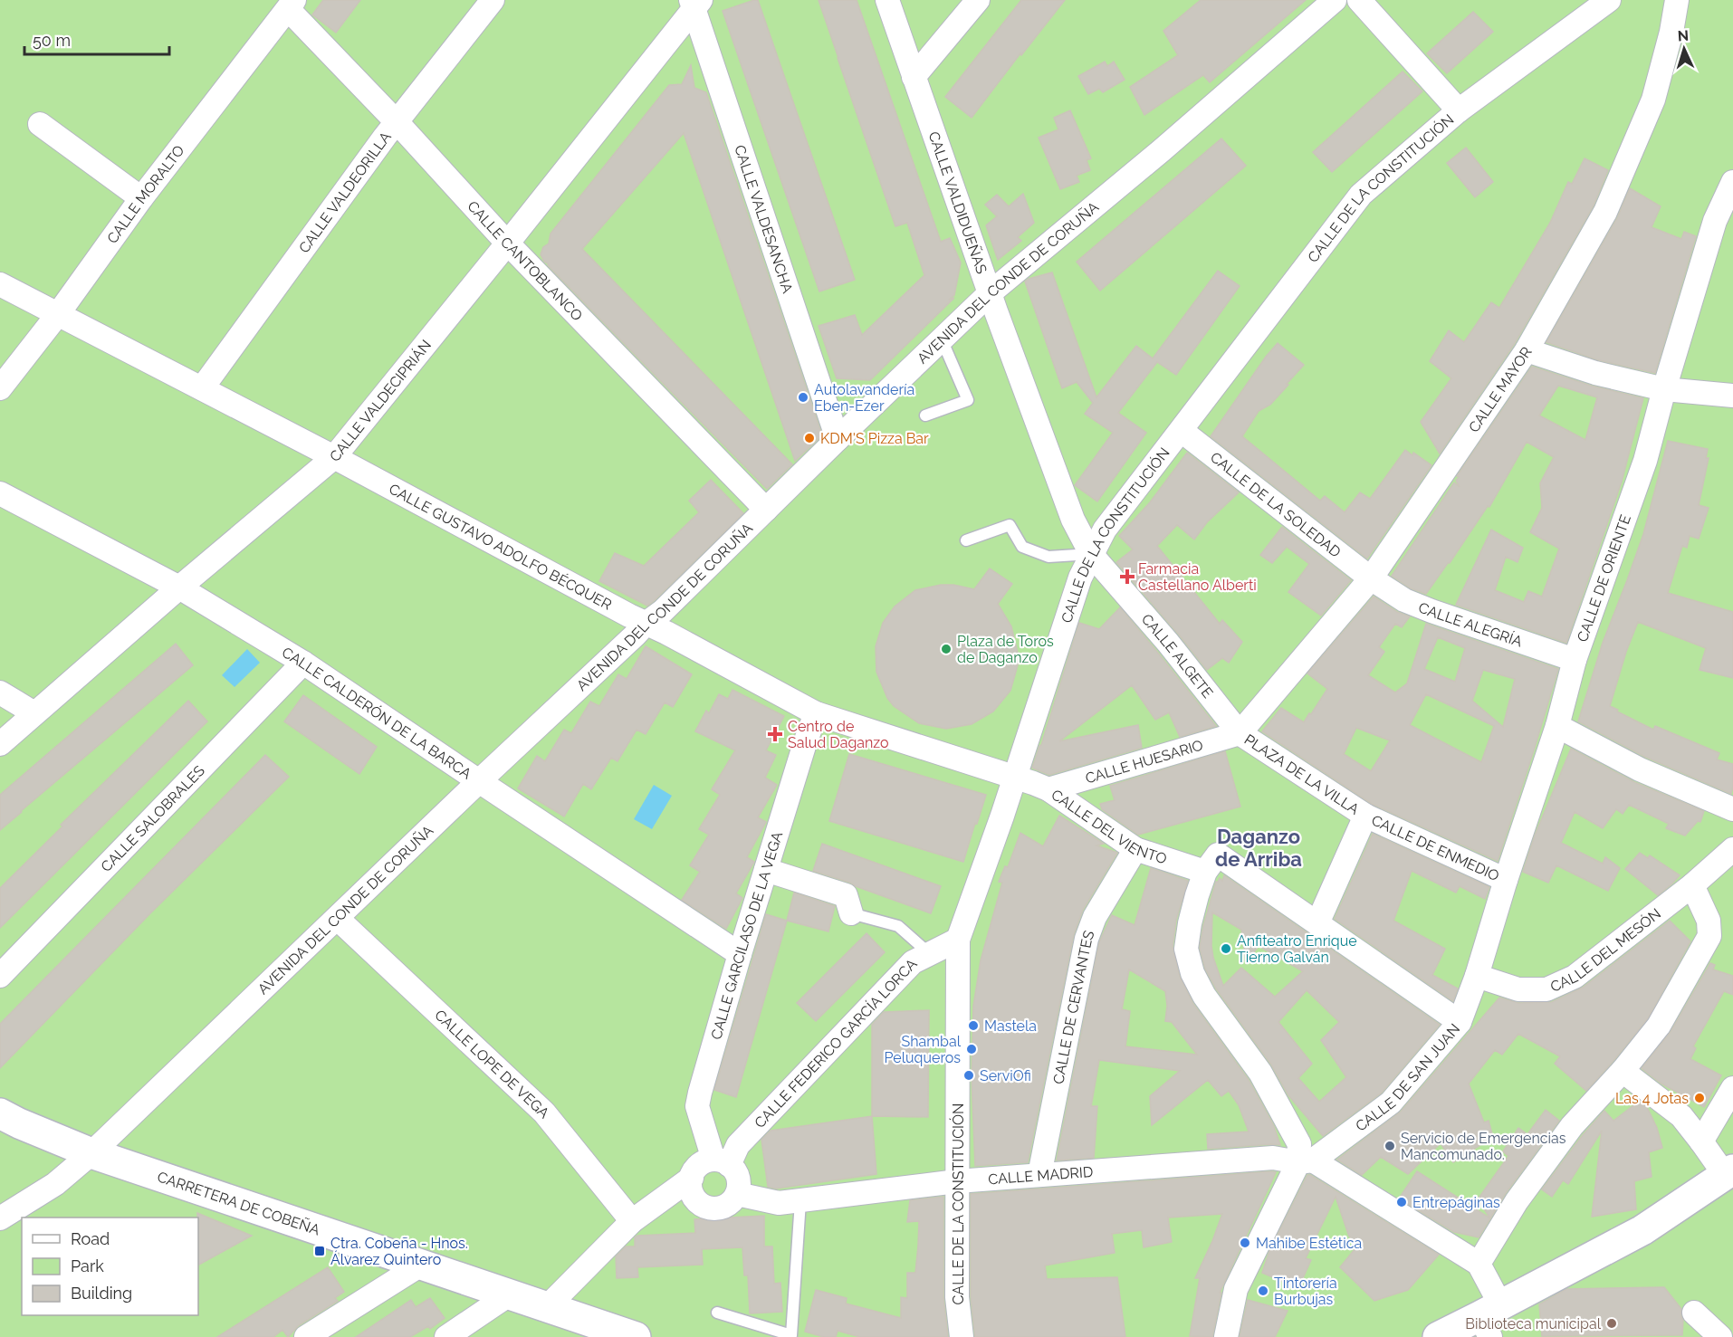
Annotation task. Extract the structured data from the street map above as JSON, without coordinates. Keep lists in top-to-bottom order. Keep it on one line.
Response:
{"streets":{"street":["CALLE DE LA CONSTITUCIÓN","CALLE VALDEORILLA","CALLE MORALTO","CALLE VALDIDUEÑAS","CALLE VALDESANCHA","CALLE CANTOBLANCO","AVENIDA DEL CONDE DE CORUÑA","CALLE MAYOR","CALLE VALDECIPRIÁN","CALLE DE LA SOLEDAD","CALLE GUSTAVO ADOLFO BÉCQUER","CALLE DE ORIENTE","CALLE ALEGRÍA","CALLE ALGETE","CALLE CALDERÓN DE LA BARCA","CALLE HUESARIO","PLAZA DE LA VILLA","CALLE SALOBRALES","CALLE DEL VIENTO","CALLE DE ENMEDIO","CALLE GARCILASO DE LA VEGA","CALLE DEL MESÓN","CALLE DE CERVANTES","CALLE FEDERICO GARCÍA LORCA","CALLE LOPE DE VEGA","CALLE DE SAN JUAN","CALLE MADRID","CARRETERA DE COBEÑA"]},"crossings":[["CALLE DE LA CONSTITUCIÓN","CALLE VALDIDUEÑAS"],["CALLE DE LA CONSTITUCIÓN","CALLE DE LA SOLEDAD"],["CALLE DE LA CONSTITUCIÓN","CALLE GUSTAVO ADOLFO BÉCQUER"],["CALLE DE LA CONSTITUCIÓN","CALLE ALGETE"],["CALLE DE LA CONSTITUCIÓN","CALLE DEL VIENTO"],["CALLE DE LA CONSTITUCIÓN","CALLE FEDERICO GARCÍA LORCA"],["CALLE DE LA CONSTITUCIÓN","CALLE MADRID"],["CALLE VALDEORILLA","CALLE CANTOBLANCO"],["CALLE VALDEORILLA","CALLE GUSTAVO ADOLFO BÉCQUER"],["CALLE MORALTO","CALLE CANTOBLANCO"],["CALLE MORALTO","CALLE GUSTAVO ADOLFO BÉCQUER"],["CALLE VALDIDUEÑAS","AVENIDA DEL CONDE DE CORUÑA"],["CALLE VALDIDUEÑAS","CALLE ALGETE"],["CALLE VALDESANCHA","AVENIDA DEL CONDE DE CORUÑA"],["CALLE VALDESANCHA","CALLE VALDECIPRIÁN"],["CALLE CANTOBLANCO","AVENIDA DEL CONDE DE CORUÑA"],["CALLE CANTOBLANCO","CALLE VALDECIPRIÁN"],["AVENIDA DEL CONDE DE CORUÑA","CALLE GUSTAVO ADOLFO BÉCQUER"],["AVENIDA DEL CONDE DE CORUÑA","CALLE CALDERÓN DE LA BARCA"],["AVENIDA DEL CONDE DE CORUÑA","CALLE LOPE DE VEGA"],["AVENIDA DEL CONDE DE CORUÑA","CARRETERA DE COBEÑA"],["CALLE MAYOR","CALLE DE LA SOLEDAD"],["CALLE MAYOR","CALLE ALEGRÍA"],["CALLE MAYOR","CALLE ALGETE"],["CALLE MAYOR","CALLE HUESARIO"],["CALLE MAYOR","PLAZA DE LA VILLA"],["CALLE VALDECIPRIÁN","CALLE GUSTAVO ADOLFO BÉCQUER"],["CALLE VALDECIPRIÁN","CALLE CALDERÓN DE LA BARCA"],["CALLE DE LA SOLEDAD","CALLE ALEGRÍA"],["CALLE GUSTAVO ADOLFO BÉCQUER","CALLE DEL VIENTO"],["CALLE GUSTAVO ADOLFO BÉCQUER","CALLE GARCILASO DE LA VEGA"],["CALLE DE ORIENTE","CALLE ALEGRÍA"],["CALLE DE ORIENTE","CALLE DE ENMEDIO"],["CALLE DE ORIENTE","CALLE DEL MESÓN"],["CALLE DE ORIENTE","CALLE DE SAN JUAN"],["CALLE ALGETE","CALLE HUESARIO"],["CALLE ALGETE","PLAZA DE LA VILLA"],["CALLE CALDERÓN DE LA BARCA","CALLE SALOBRALES"],["CALLE CALDERÓN DE LA BARCA","CALLE GARCILASO DE LA VEGA"],["CALLE HUESARIO","PLAZA DE LA VILLA"],["CALLE HUESARIO","CALLE DEL VIENTO"],["PLAZA DE LA VILLA","CALLE DE ENMEDIO"],["CALLE DEL VIENTO","CALLE DE CERVANTES"],["CALLE GARCILASO DE LA VEGA","CALLE FEDERICO GARCÍA LORCA"],["CALLE GARCILASO DE LA VEGA","CALLE MADRID"],["CALLE DEL MESÓN","CALLE DE SAN JUAN"],["CALLE DE CERVANTES","CALLE MADRID"],["CALLE FEDERICO GARCÍA LORCA","CALLE MADRID"],["CALLE DE SAN JUAN","CALLE MADRID"]],"districts":["Daganzo de Arriba"],"places":{"other":["Autolavandería Eben-Ezer","KDM'S Pizza Bar","Plaza de Toros de Daganzo","Anfiteatro Enrique Tierno Galván","Mastela","Shambal Peluqueros","ServiOfi","Las 4 Jotas","Servicio de Emergencias Mancomunado.","Entrepáginas","Mahibe Estética","Tintorería Burbujas","Biblioteca municipal"],"health":["Farmacia Castellano Alberti","Centro de Salud Daganzo"],"transit":["Ctra. Cobeña - Hnos. Álvarez Quintero"]},"legend":["Road","Park","Building"],"scale_bar":"50 m","north":"top"}
